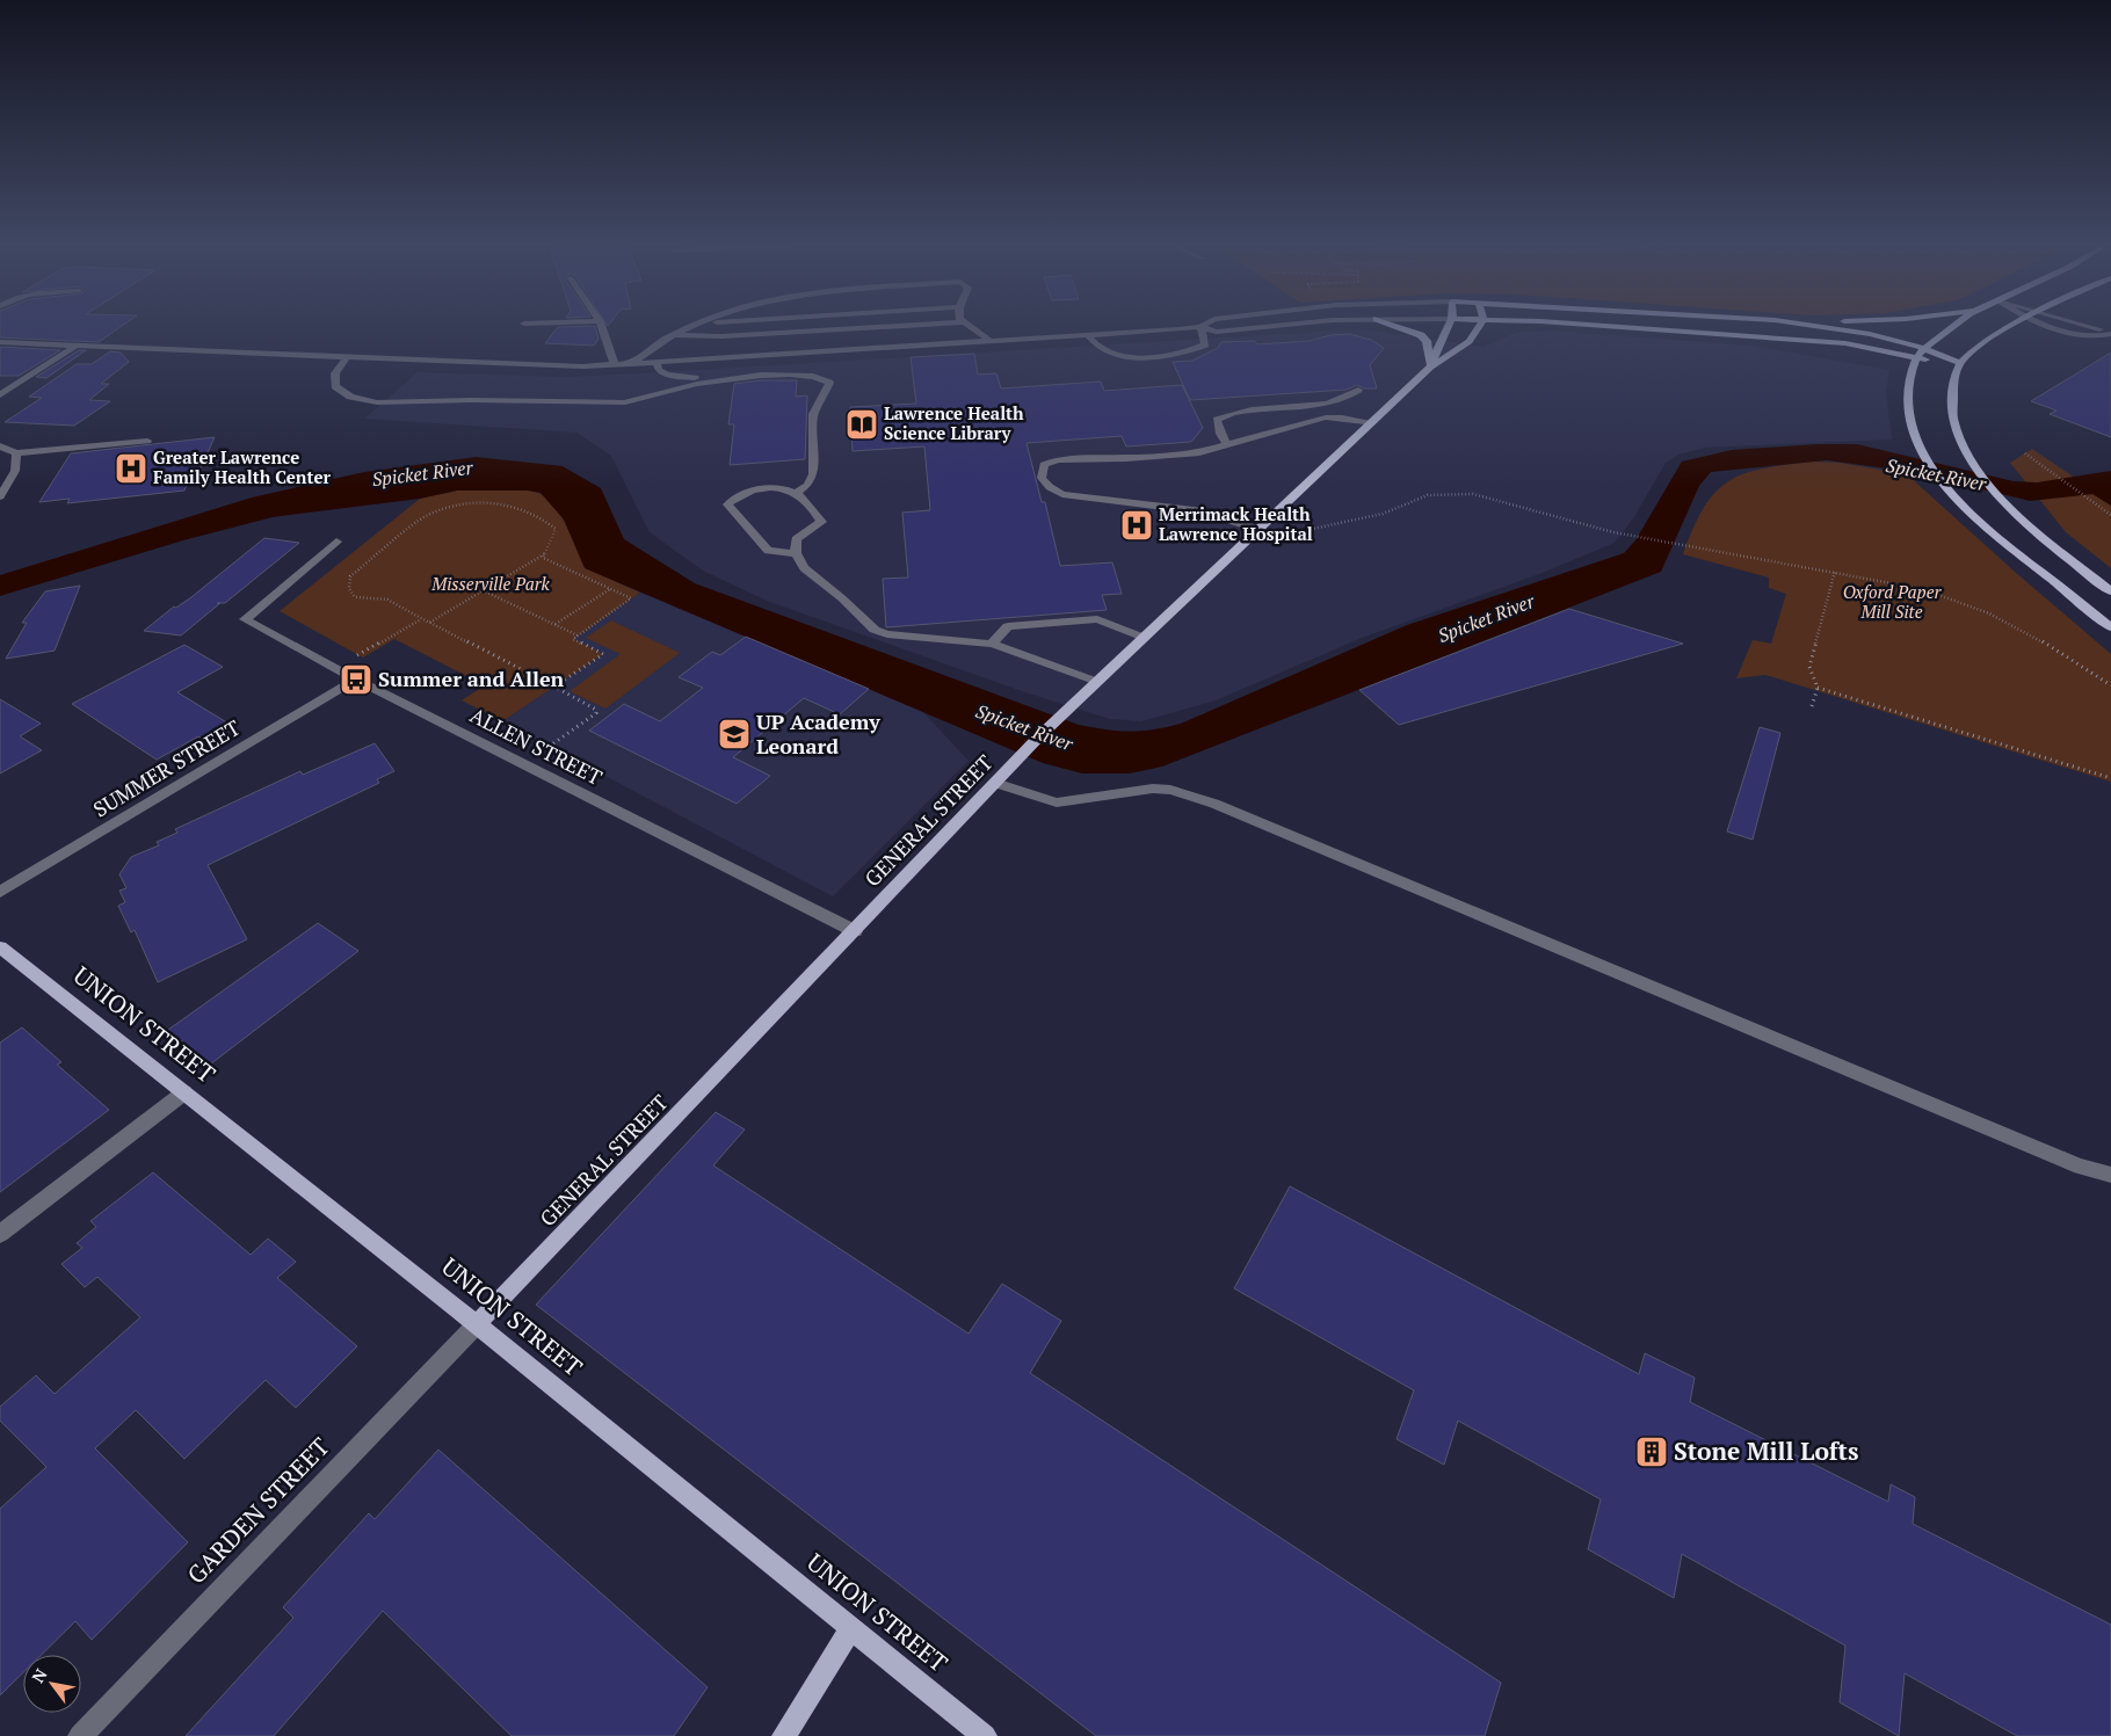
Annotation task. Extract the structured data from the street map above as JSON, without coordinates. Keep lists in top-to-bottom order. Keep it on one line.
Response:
{"streets":{"main road":["GENERAL STREET","UNION STREET"],"street":["ALLEN STREET","SUMMER STREET","GARDEN STREET"]},"crossings":[["ALLEN STREET","SUMMER STREET"],["ALLEN STREET","GENERAL STREET"],["GENERAL STREET","UNION STREET"],["GENERAL STREET","GARDEN STREET"],["UNION STREET","GARDEN STREET"]],"water":["Spicket River"],"parks":["Misserville Park","Oxford Paper Mill Site"],"places":{"library":["Lawrence Health Science Library"],"hospital":["Greater Lawrence Family Health Center","Merrimack Health Lawrence Hospital"],"bus stop":["Summer and Allen"],"school or university":["UP Academy Leonard"],"building":["Stone Mill Lofts"]},"north":"top left"}
